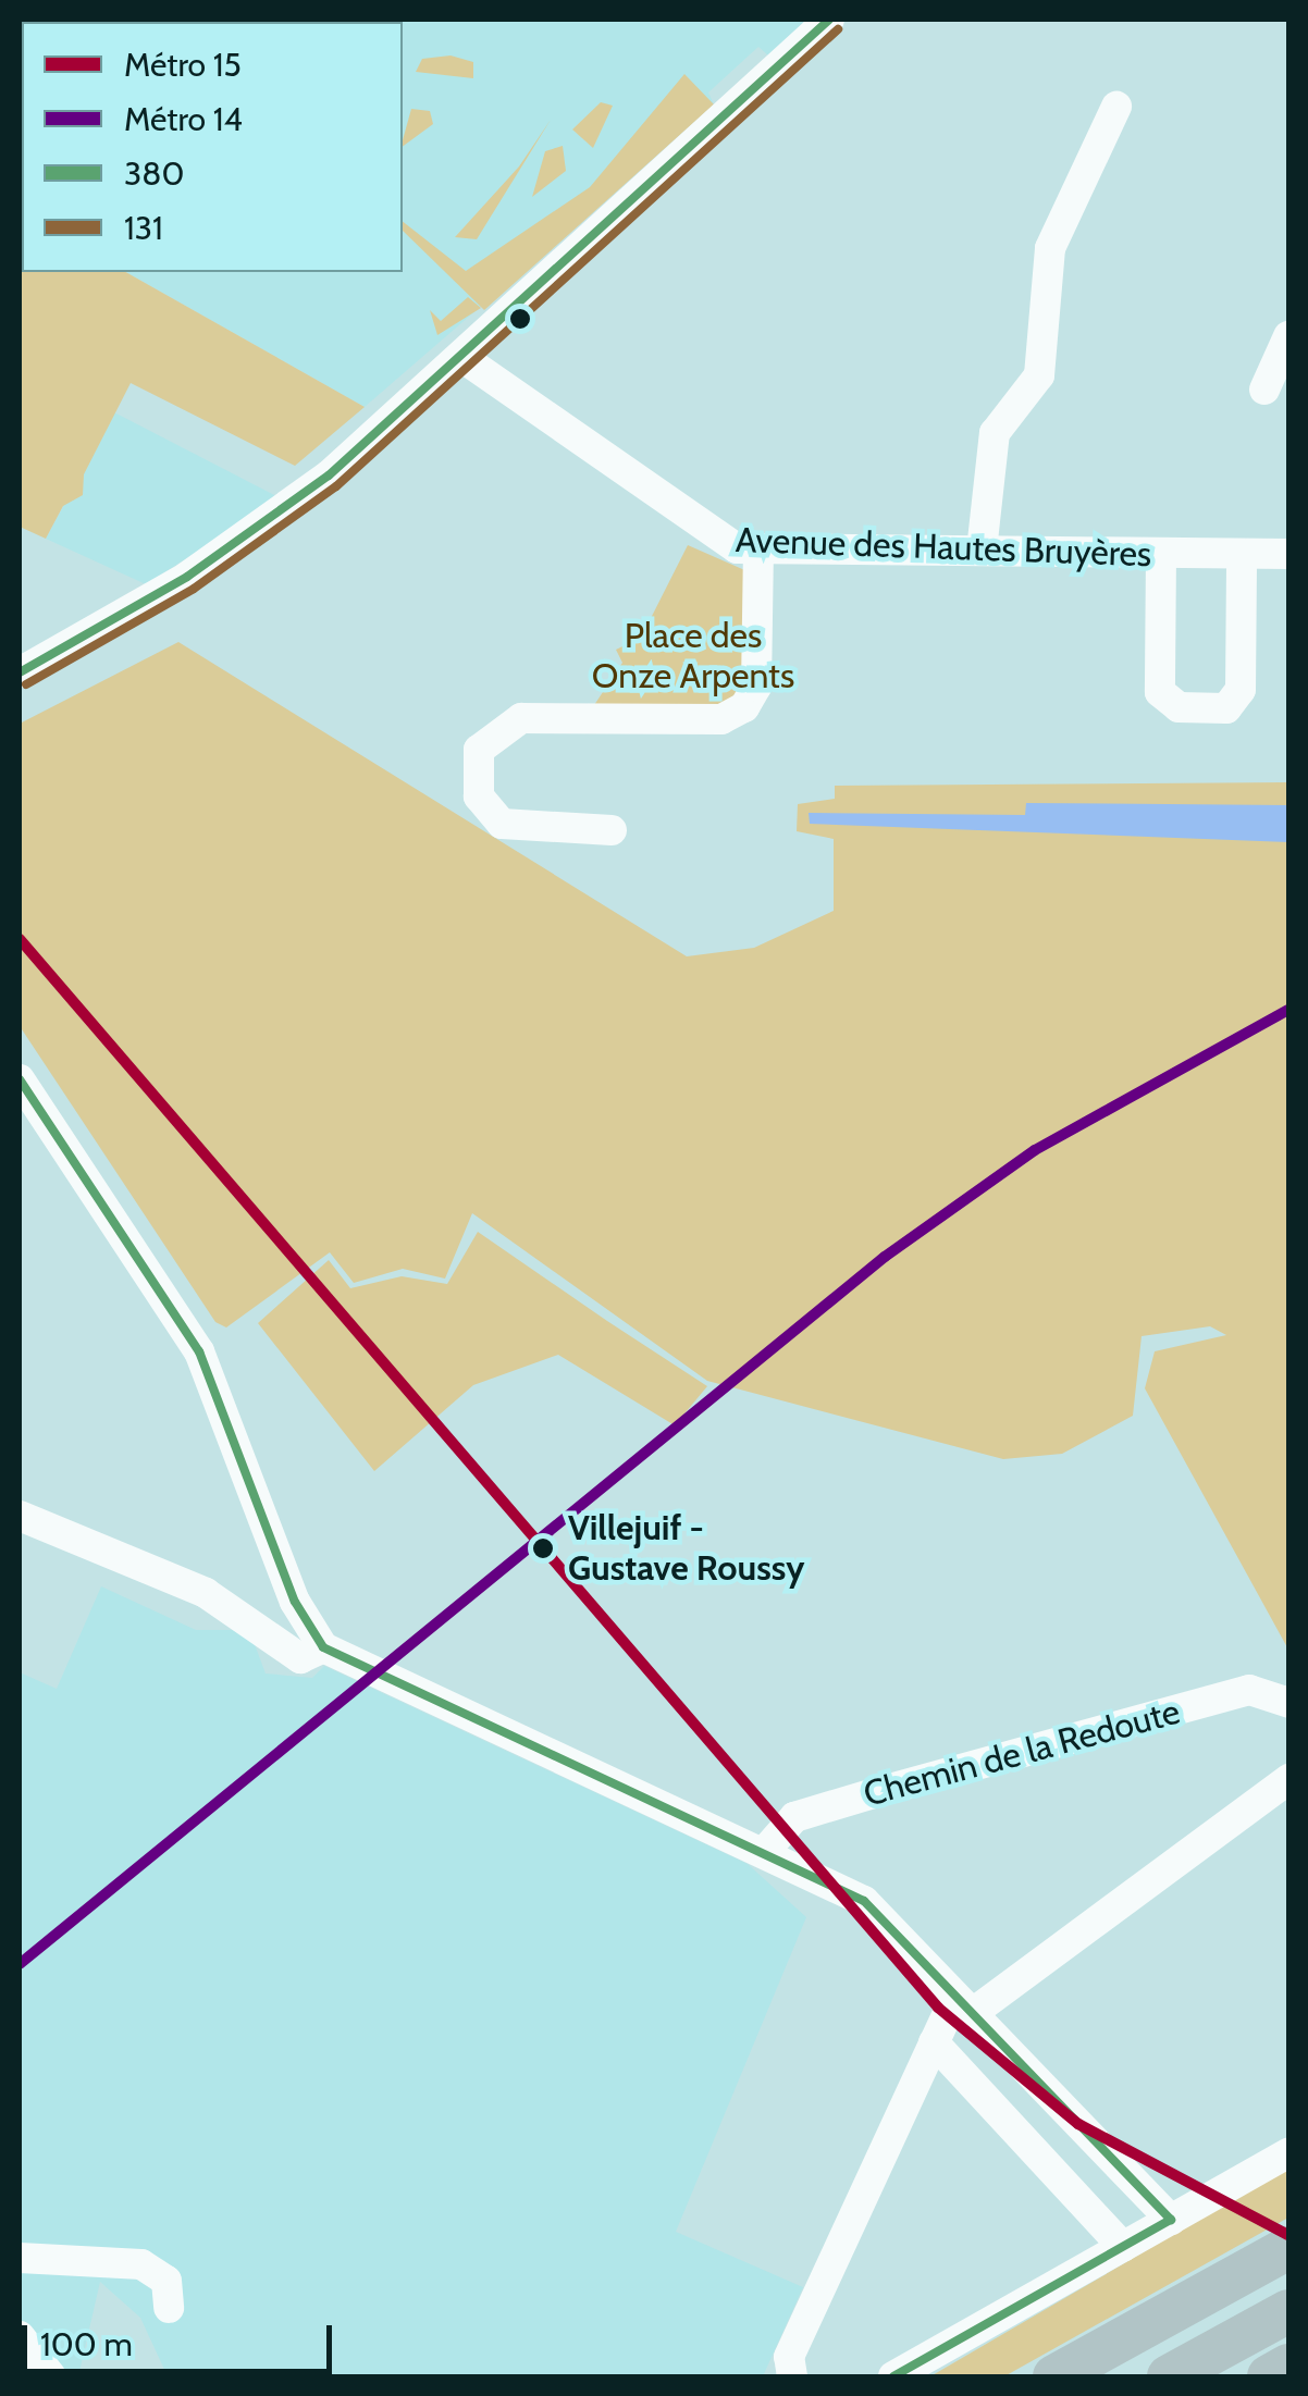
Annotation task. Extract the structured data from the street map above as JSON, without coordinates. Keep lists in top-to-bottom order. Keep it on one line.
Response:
{"streets":{"street":["Avenue des Hautes Bruyères","Chemin de la Redoute"]},"parks":["Place des Onze Arpents"],"places":["Villejuif - Gustave Roussy"],"lines":["transit line 380","transit line 131","metro line 15","metro line 14"],"legend":["Métro 15","Métro 14","380","131"],"scale_bar":"100 m"}
